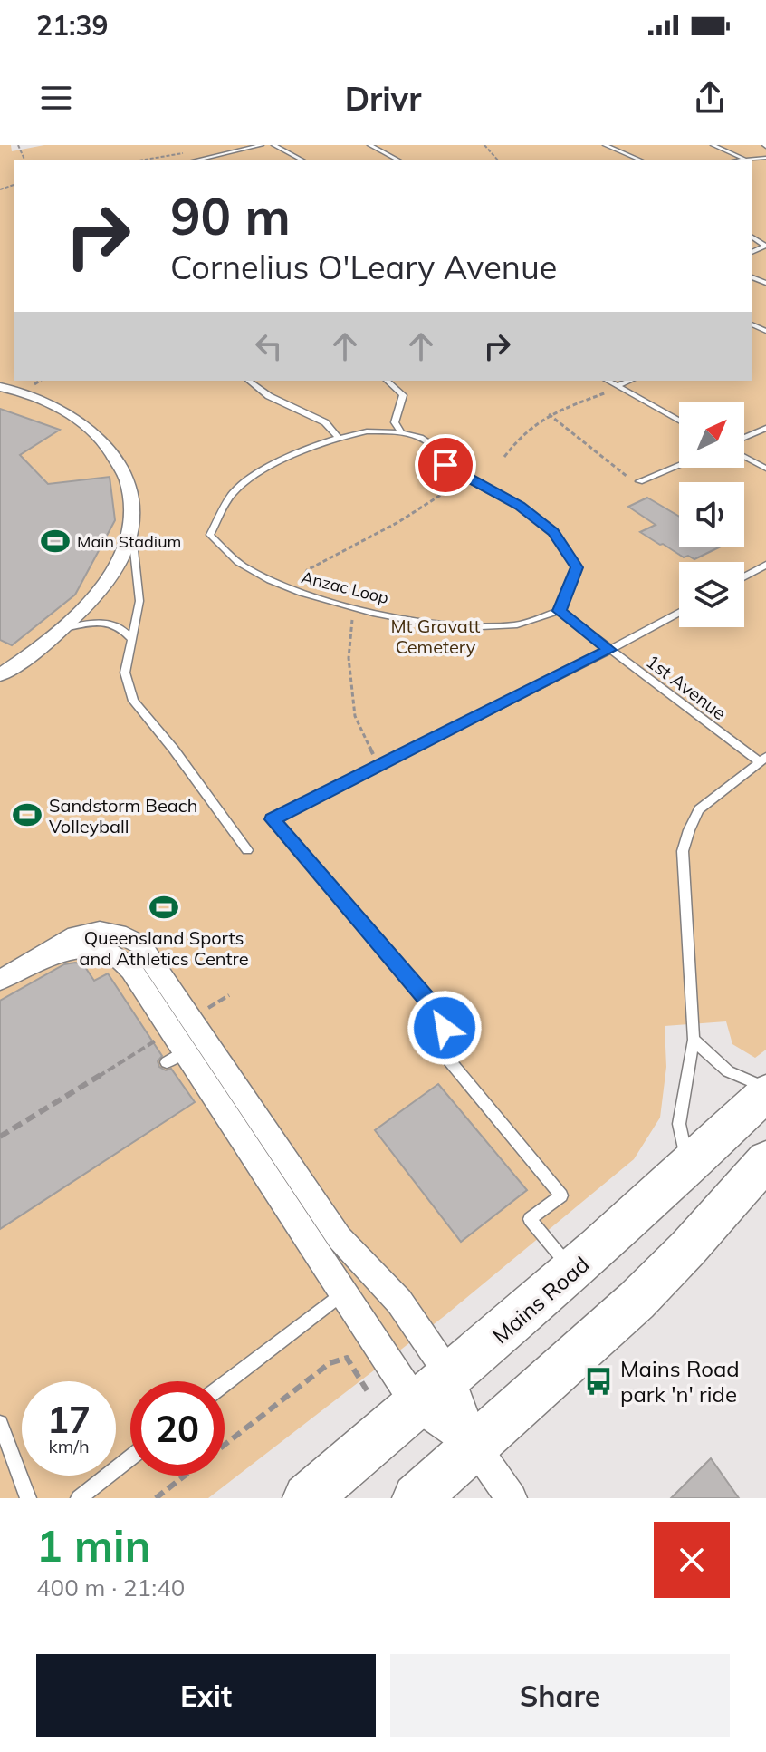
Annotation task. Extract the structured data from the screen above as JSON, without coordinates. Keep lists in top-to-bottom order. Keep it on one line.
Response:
{"streets":{"main road":["Mains Road"],"lane":["Anzac Loop","1st Avenue"]},"crossings":[["Anzac Loop","1st Avenue"]],"parks":["Mt Gravatt Cemetery"],"places":{"sports":["Main Stadium","Sandstorm Beach Volleyball","Queensland Sports and Athletics Centre"],"bus stop":["Mains Road park 'n' ride"]},"north":"top right","page":{"status":"21:39","header":"Drivr","turn":["90 m","Cornelius O'Leary Avenue"],"speed":"17 km/h","limit":"20","heading":["1 min","400 m · 21:40"],"buttons":["Exit","Share"]}}
